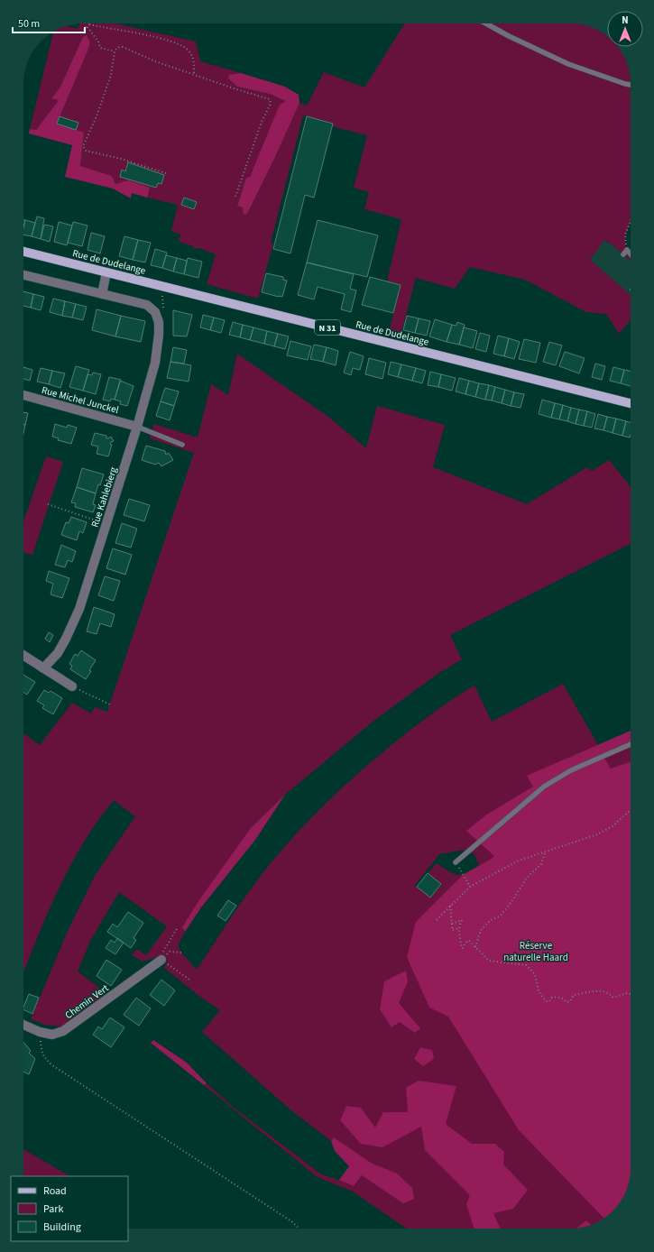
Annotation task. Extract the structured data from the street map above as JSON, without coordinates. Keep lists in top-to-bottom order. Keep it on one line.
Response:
{"streets":{"main road":["Rue de Dudelange","N 31"],"street":["Rue Michel Junckel","Rue Kahlebierg","Chemin Vert"]},"crossings":[["Rue Michel Junckel","Rue Kahlebierg"]],"parks":["Réserve naturelle Haard"],"legend":["Road","Park","Building"],"scale_bar":"50 m","north":"top"}
